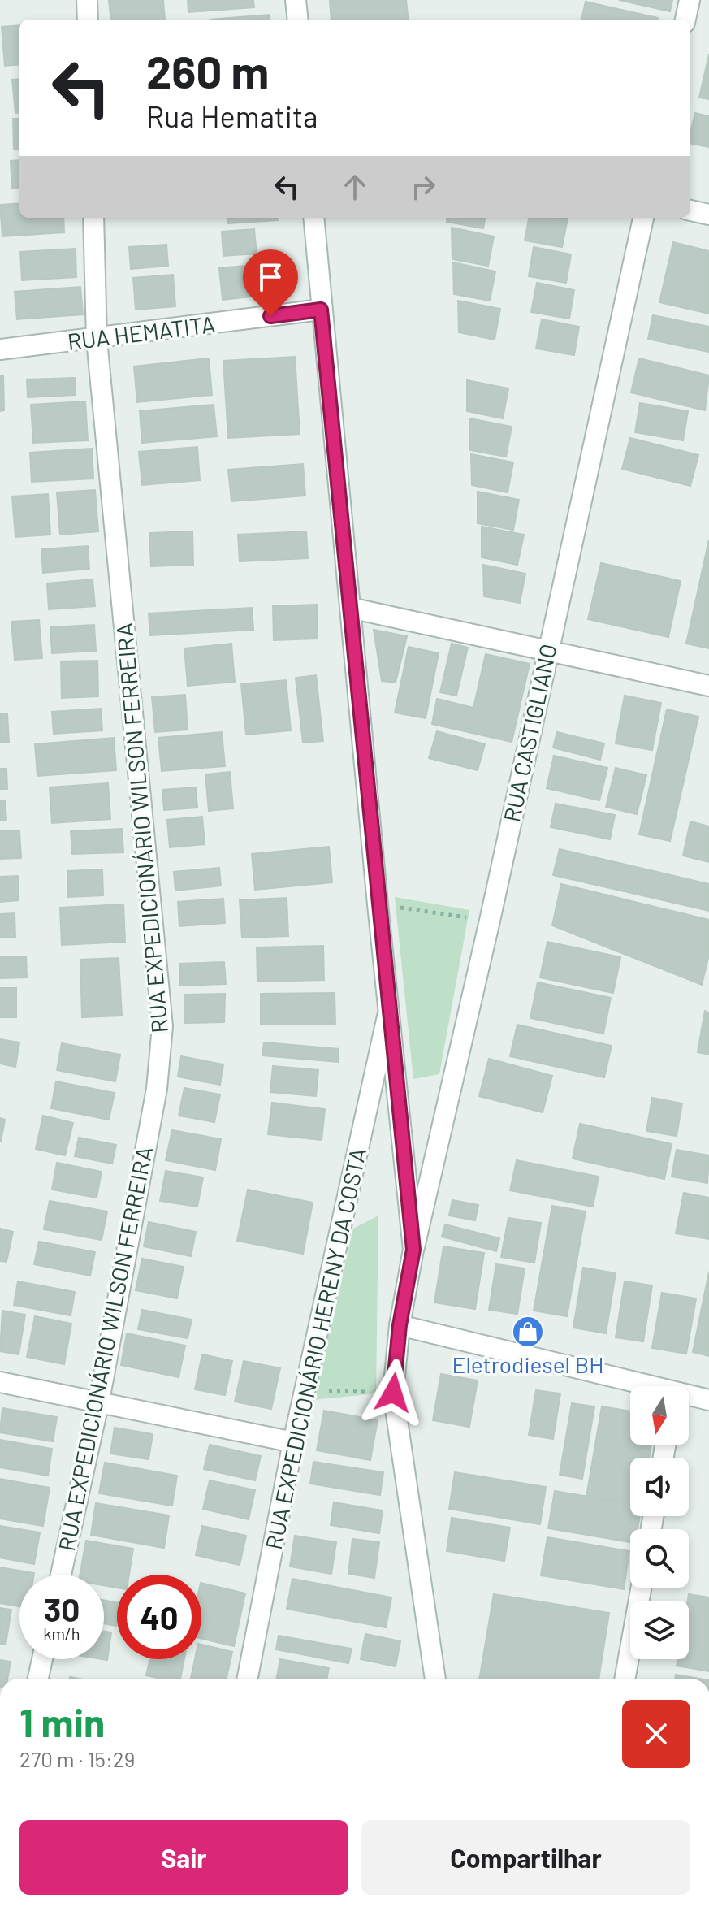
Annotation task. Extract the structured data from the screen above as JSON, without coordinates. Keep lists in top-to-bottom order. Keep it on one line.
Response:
{"streets":{"street":["RUA HEMATITA","RUA CASTIGLIANO","RUA EXPEDICIONÁRIO WILSON FERREIRA","RUA EXPEDICIONÁRIO HERENY DA COSTA"]},"crossings":[["RUA HEMATITA","RUA EXPEDICIONÁRIO WILSON FERREIRA"]],"places":{"shop":["Eletrodiesel BH"]},"north":"bottom","page":{"turn":["260 m","Rua Hematita"],"speed":"30 km/h","limit":"40","heading":["1 min","270 m · 15:29"],"buttons":["Sair","Compartilhar"]}}
